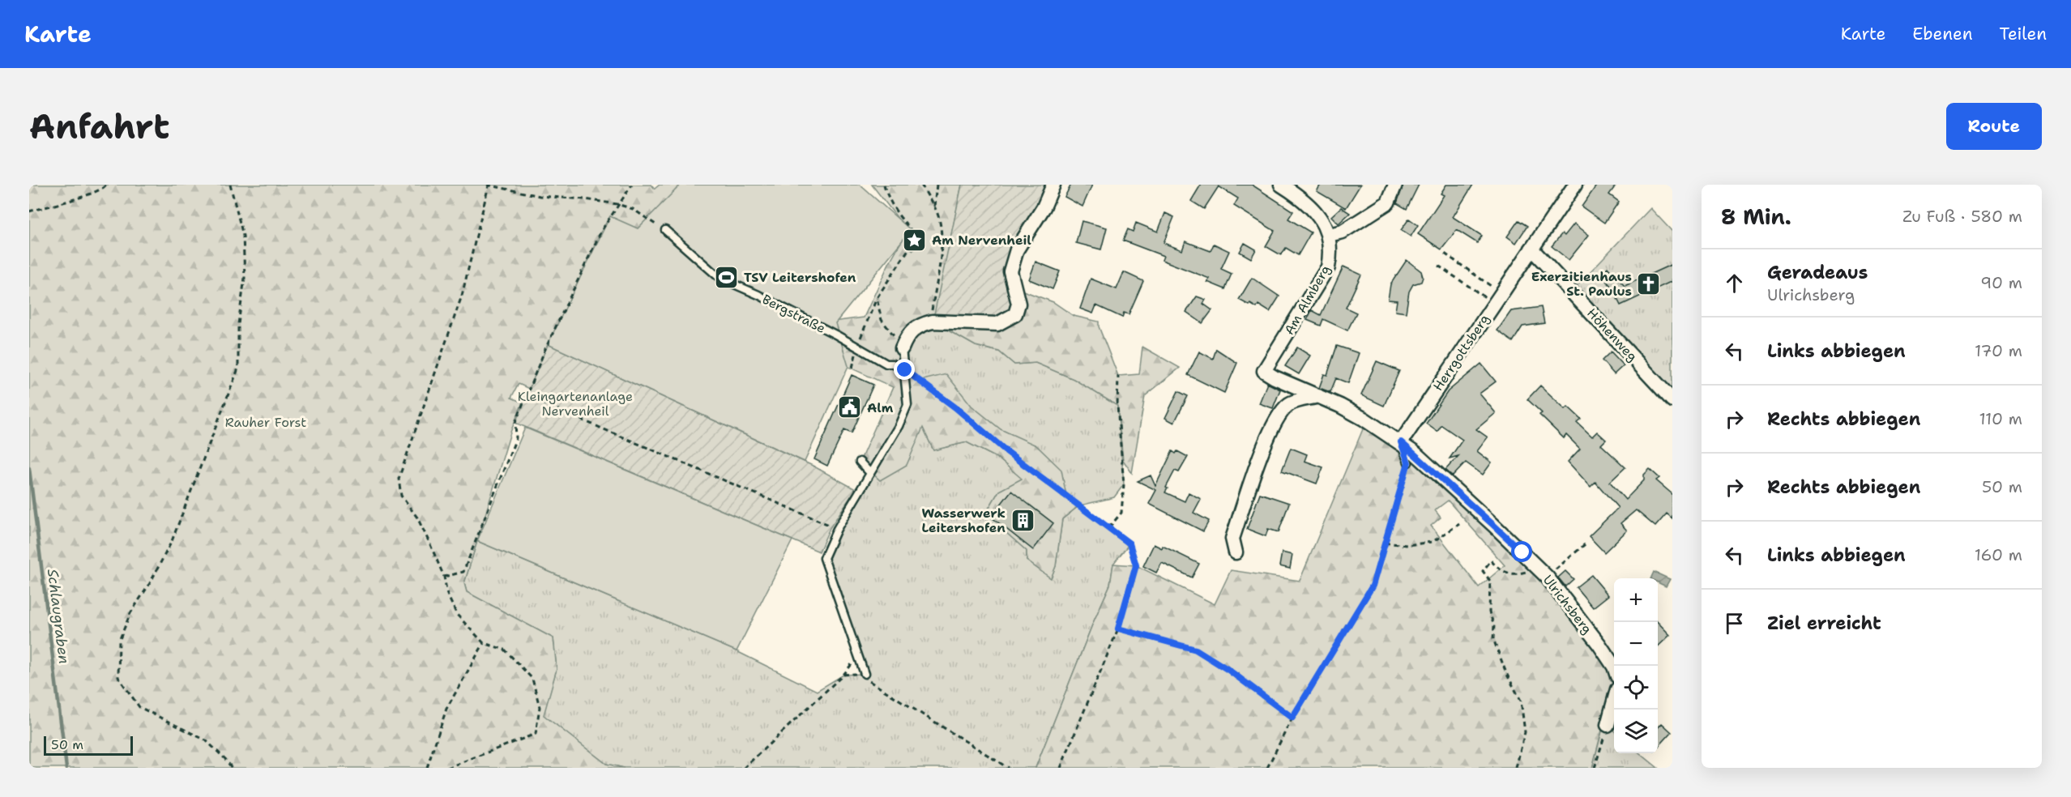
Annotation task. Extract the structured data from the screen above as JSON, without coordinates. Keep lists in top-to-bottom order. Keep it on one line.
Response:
{"streets":{"street":["Am Almberg","Höhenweg","Herrgottsberg","Ulrichsberg"],"lane":["Bergstraße"]},"crossings":[["Höhenweg","Herrgottsberg"],["Herrgottsberg","Ulrichsberg"]],"water":["Schlaugraben"],"parks":["Kleingartenanlage Nervenheil","Rauher Forst"],"places":{"place":["Am Nervenheil"],"sports":["TSV Leitershofen"],"church":["Exerzitienhaus St. Paulus"],"public building":["Alm"],"building":["Wasserwerk Leitershofen"]},"scale_bar":"50 m","page":{"header":"Karte","nav":["Karte","Ebenen","Teilen"],"buttons":"Route","title":"Anfahrt","heading":["8 Min.","Zu Fuß · 580 m"],"list":[["Geradeaus","Ulrichsberg","90 m"],["Links abbiegen","170 m"],["Rechts abbiegen","110 m"],["Rechts abbiegen","50 m"],["Links abbiegen","160 m"],"Ziel erreicht"],"map_buttons":["+","−"],"scale":"50 m"}}
